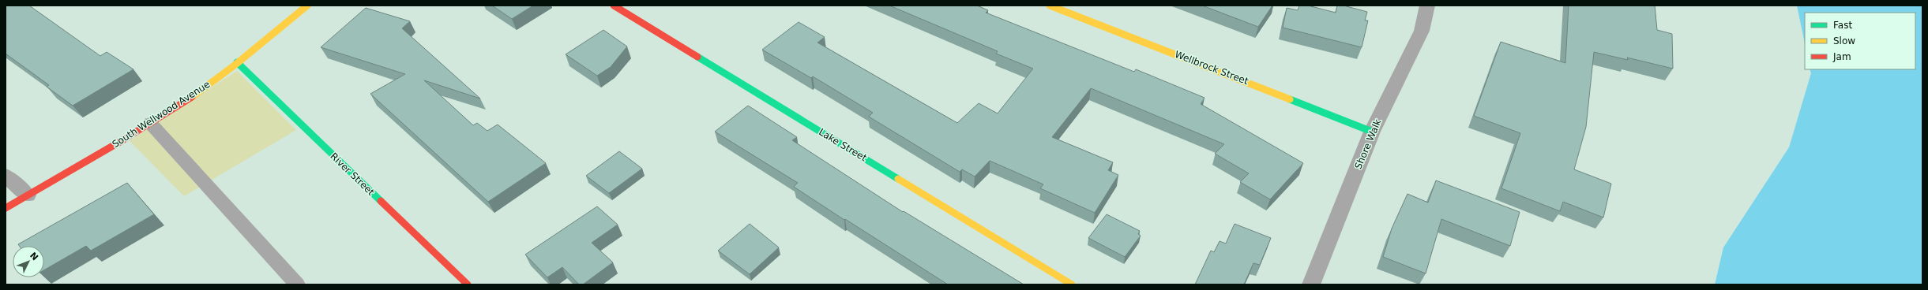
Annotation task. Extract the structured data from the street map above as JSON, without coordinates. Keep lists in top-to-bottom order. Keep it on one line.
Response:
{"streets":{"street":["Wellbrock Street","South Wellwood Avenue","Shore Walk","Lake Street","River Street"]},"crossings":[["Wellbrock Street","Shore Walk"],["South Wellwood Avenue","River Street"]],"legend":["Fast","Slow","Jam"],"north":"top right"}
